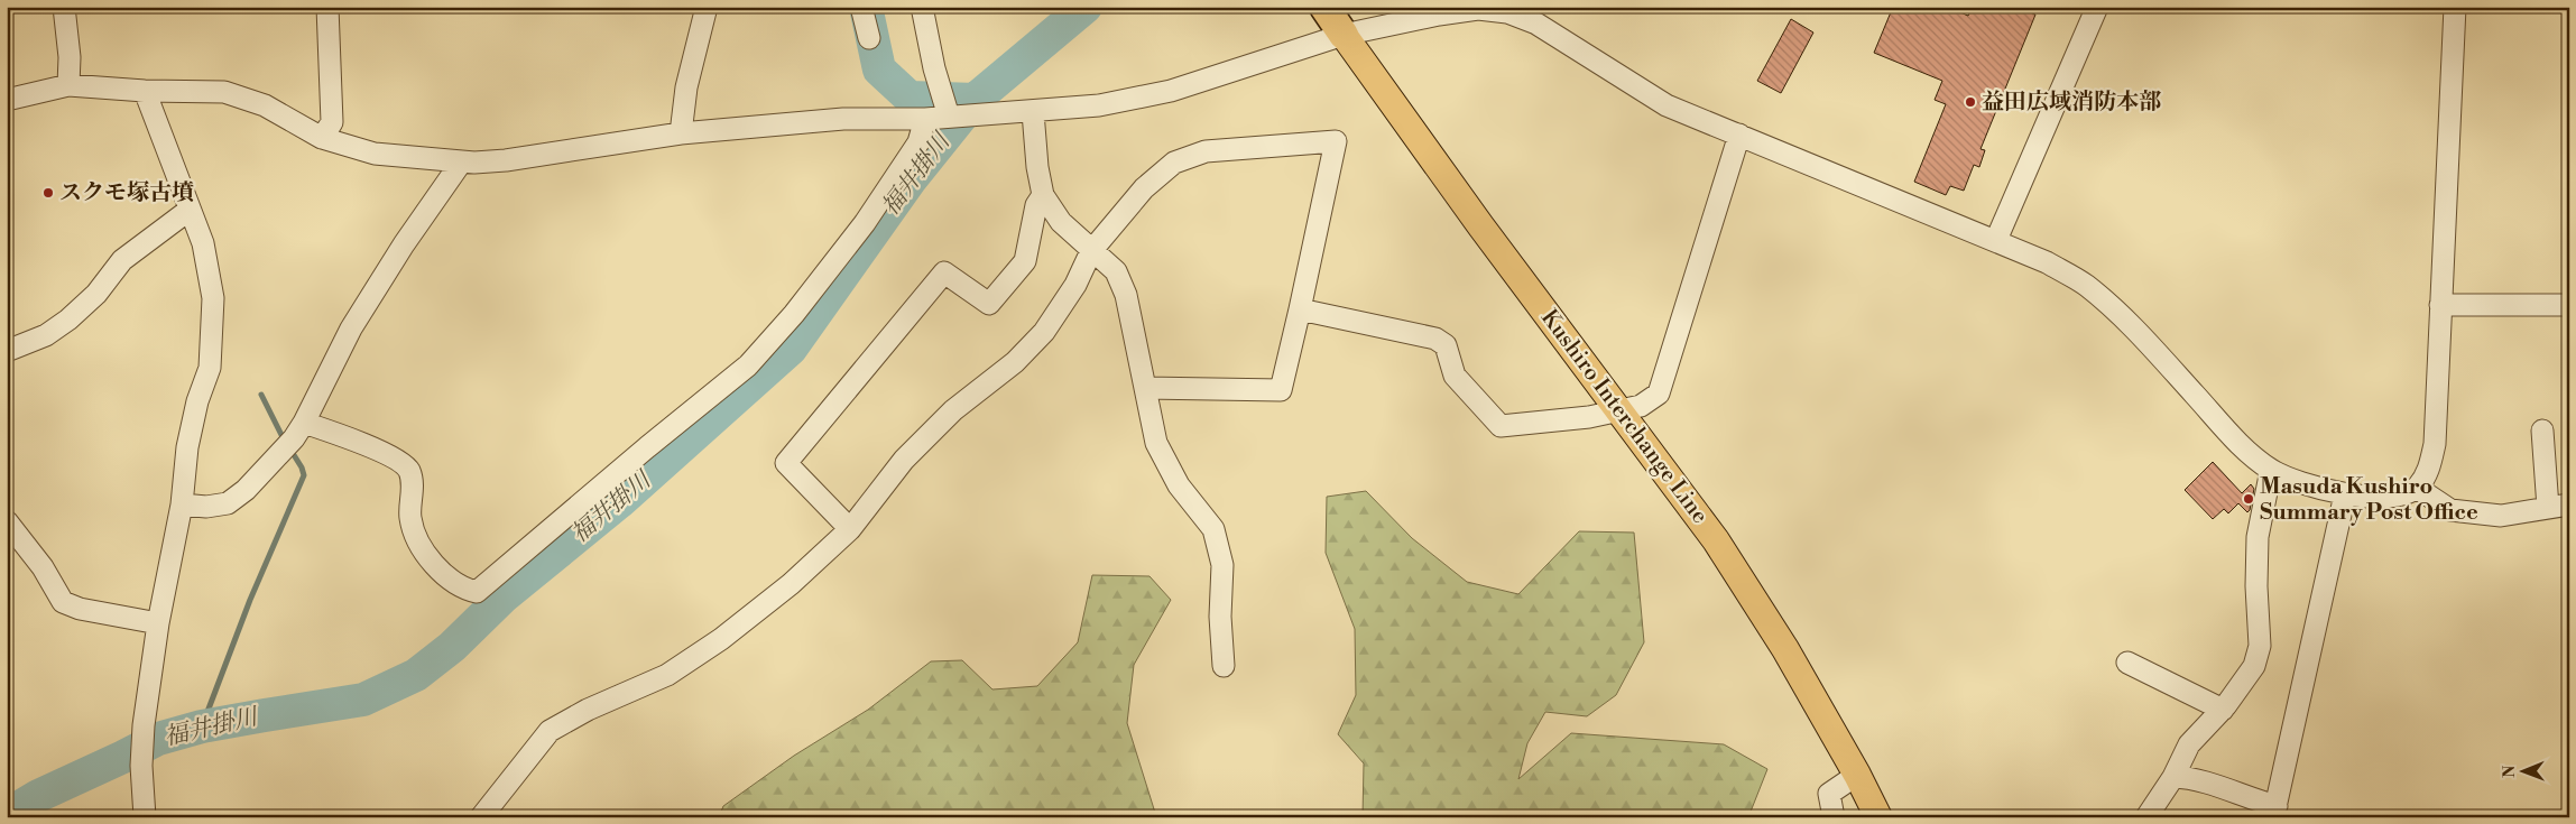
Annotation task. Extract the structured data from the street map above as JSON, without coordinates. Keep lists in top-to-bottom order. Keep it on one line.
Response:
{"streets":{"main road":["Kushiro Interchange Line"]},"water":["福井掛川"],"places":["益田広域消防本部","スクモ塚古墳","Masuda Kushiro Summary Post Office"],"north":"left"}
